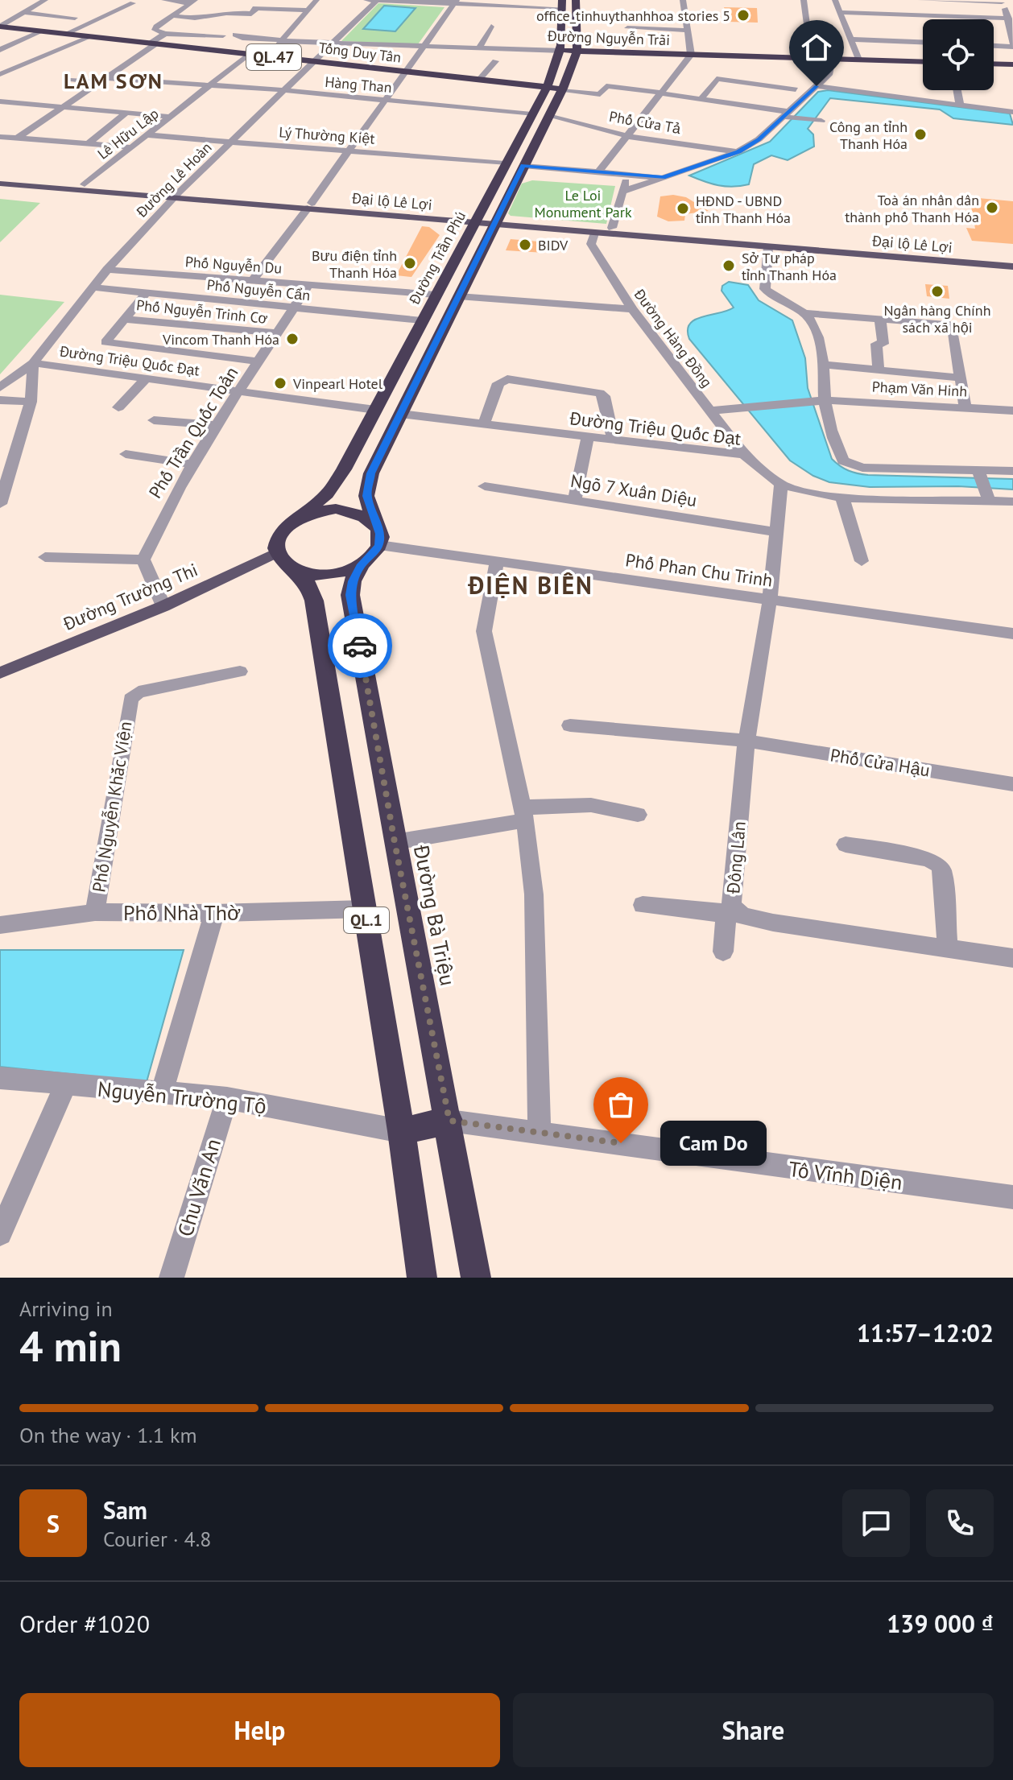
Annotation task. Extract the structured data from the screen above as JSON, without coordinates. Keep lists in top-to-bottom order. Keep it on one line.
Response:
{"streets":{"highway":["Đường Nguyễn Trãi","Tống Duy Tân","QL.47","Đường Trần Phú","Đường Bà Triệu","QL.1"],"main road":["Đại lộ Lê Lợi","Đường Trường Thi"],"street":["Hàng Than","Phố Cửa Tả","Lê Hữu Lập","Lý Thường Kiệt","Đường Lê Hoàn","Phố Nguyễn Du","Phố Nguyễn Cẩn","Phố Nguyễn Trinh Cơ","Đường Hàng Đồng","Đường Triệu Quốc Đạt","Phạm Văn Hinh","Phố Trần Quốc Toản","Ngõ 7 Xuân Diệu","Phố Phan Chu Trinh","Phố Cửa Hậu","Phố Nguyễn Khắc Viện","Đông Lân","Phố Nhà Thờ","Nguyễn Trường Tộ","Tô Vĩnh Diện","Chu Văn An"]},"crossings":[["Đường Nguyễn Trãi","Đường Lê Hoàn"],["Đường Nguyễn Trãi","Đường Trần Phú"],["Tống Duy Tân","Lê Hữu Lập"],["Tống Duy Tân","Đường Lê Hoàn"],["Tống Duy Tân","Đường Trần Phú"],["Hàng Than","Lê Hữu Lập"],["Hàng Than","Đường Lê Hoàn"],["Hàng Than","Đường Trần Phú"],["Phố Cửa Tả","Đường Trần Phú"],["Lê Hữu Lập","Lý Thường Kiệt"],["Lê Hữu Lập","Đại lộ Lê Lợi"],["Lý Thường Kiệt","Đường Lê Hoàn"],["Lý Thường Kiệt","Đường Trần Phú"],["Đường Lê Hoàn","Đại lộ Lê Lợi"],["Đường Lê Hoàn","Phố Nguyễn Du"],["Đường Lê Hoàn","Phố Nguyễn Cẩn"],["Đường Lê Hoàn","Đường Triệu Quốc Đạt"],["Đại lộ Lê Lợi","Đường Trần Phú"],["Đại lộ Lê Lợi","Đường Hàng Đồng"],["Đường Trần Phú","Phố Nguyễn Du"],["Đường Trần Phú","Phố Nguyễn Cẩn"],["Đường Trần Phú","Đường Triệu Quốc Đạt"],["Đường Trần Phú","Phố Phan Chu Trinh"],["Đường Trần Phú","Đường Trường Thi"],["Đường Trần Phú","Đường Bà Triệu"],["Đường Trần Phú","QL.1"],["Phố Nguyễn Du","Phố Trần Quốc Toản"],["Phố Nguyễn Cẩn","Phố Trần Quốc Toản"],["Phố Nguyễn Trinh Cơ","Phố Trần Quốc Toản"],["Đường Hàng Đồng","Đường Triệu Quốc Đạt"],["Đường Hàng Đồng","Phạm Văn Hinh"],["Đường Triệu Quốc Đạt","Phố Trần Quốc Toản"],["Đường Triệu Quốc Đạt","Đông Lân"],["Ngõ 7 Xuân Diệu","Đông Lân"],["Phố Phan Chu Trinh","Đường Trường Thi"],["Phố Phan Chu Trinh","Đông Lân"],["Phố Phan Chu Trinh","Đường Bà Triệu"],["Phố Phan Chu Trinh","QL.1"],["Đường Trường Thi","Đường Bà Triệu"],["Đường Trường Thi","QL.1"],["Phố Cửa Hậu","Đông Lân"],["Phố Nguyễn Khắc Viện","Phố Nhà Thờ"],["Phố Nhà Thờ","QL.1"],["Đường Bà Triệu","QL.1"],["Đường Bà Triệu","Tô Vĩnh Diện"],["QL.1","Nguyễn Trường Tộ"],["Nguyễn Trường Tộ","Chu Văn An"]],"districts":["LAM SƠN","ĐIỆN BIÊN"],"parks":["Le Loi Monument Park"],"places":["office_tinhuythanhhoa stories 5","Công an tỉnh Thanh Hóa","Toà án nhân dân thành phố Thanh Hóa","HĐND - UBND tỉnh Thanh Hóa","BIDV","Bưu điện tỉnh Thanh Hóa","Sở Tư pháp tỉnh Thanh Hóa","Ngân hàng Chính sách xã hội","Vincom Thanh Hóa","Vinpearl Hotel","Cam Do"],"page":{"bubble":"Cam Do","heading":["4 min","Arriving in","11:57–12:02"],"panel":["Sam","Courier · 4.8","Order #1020","139 000 ₫"],"bar":"On the way · 1.1 km","round":"S","buttons":["Help","Share"]}}
